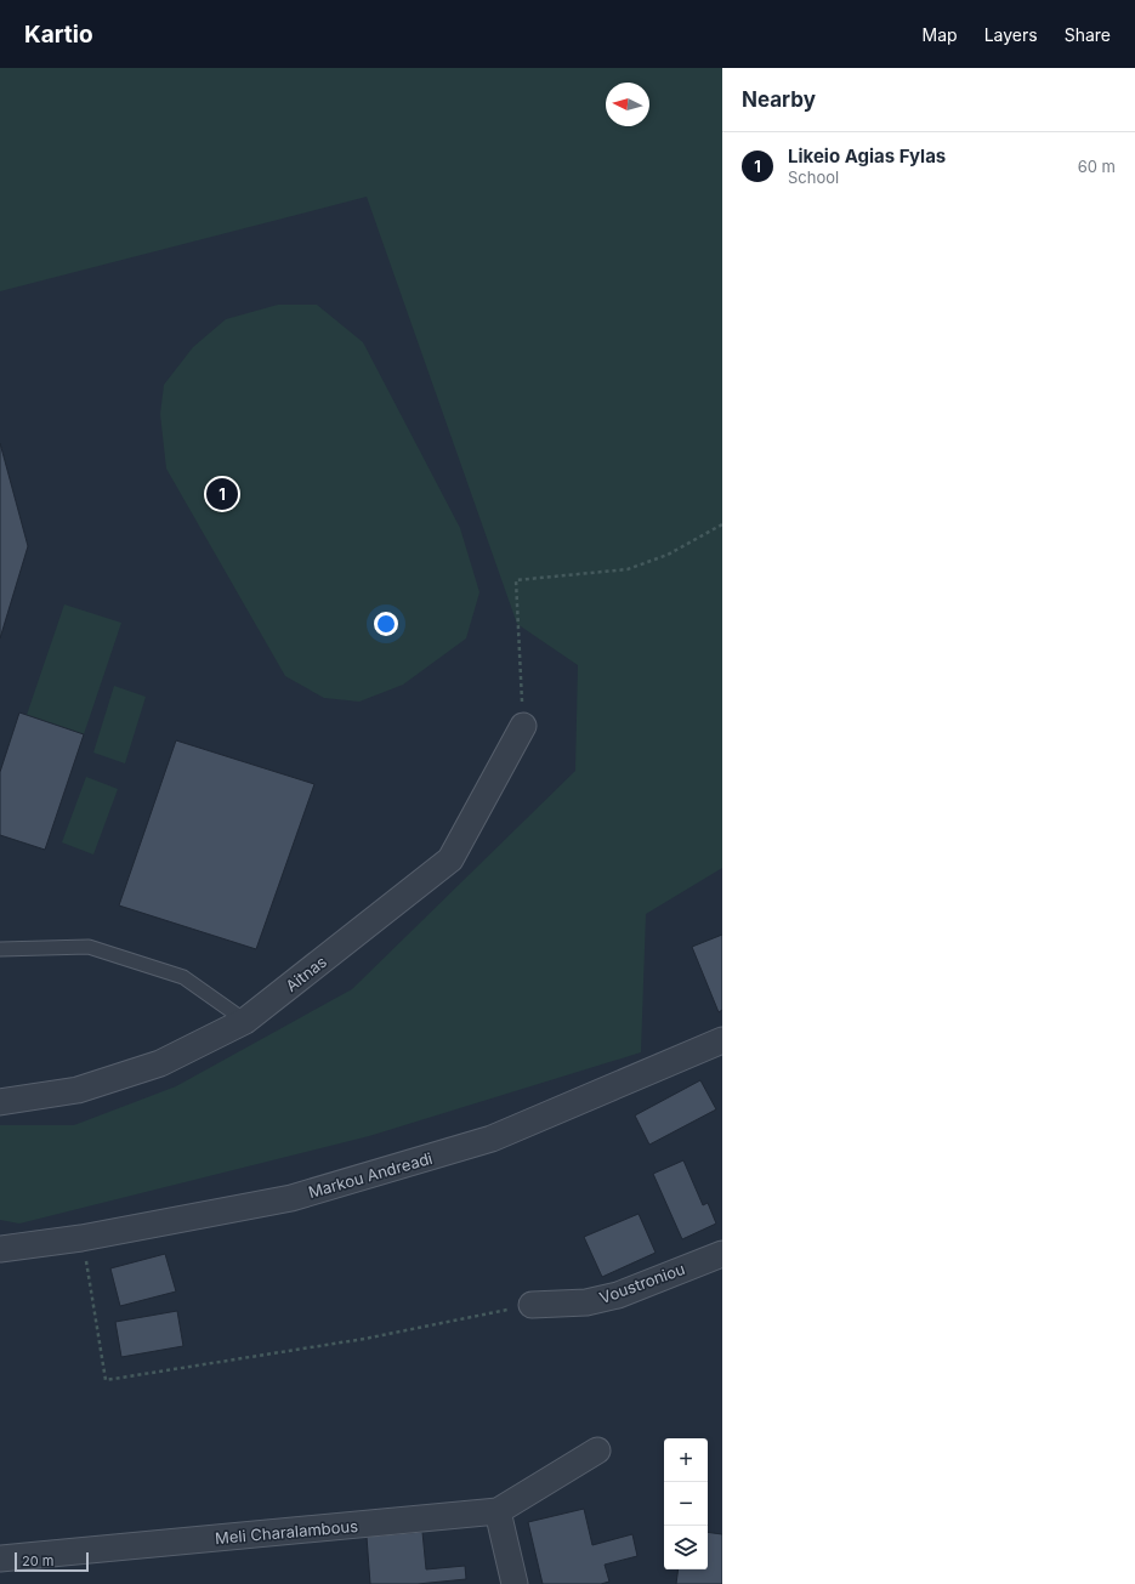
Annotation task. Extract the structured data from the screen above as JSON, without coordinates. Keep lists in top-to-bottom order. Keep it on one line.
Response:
{"streets":{"street":["Aitnas","Markou Andreadi","Voustroniou","Meli Charalambous"]},"scale_bar":"20 m","north":"left","page":{"header":"Kartio","nav":["Map","Layers","Share"],"heading":"Nearby","list":[{"mark":"1","name":"Likeio Agias Fylas","note":"School","value":"60 m"}],"pins":"1","map_buttons":["+","−"],"scale":"20 m"}}
